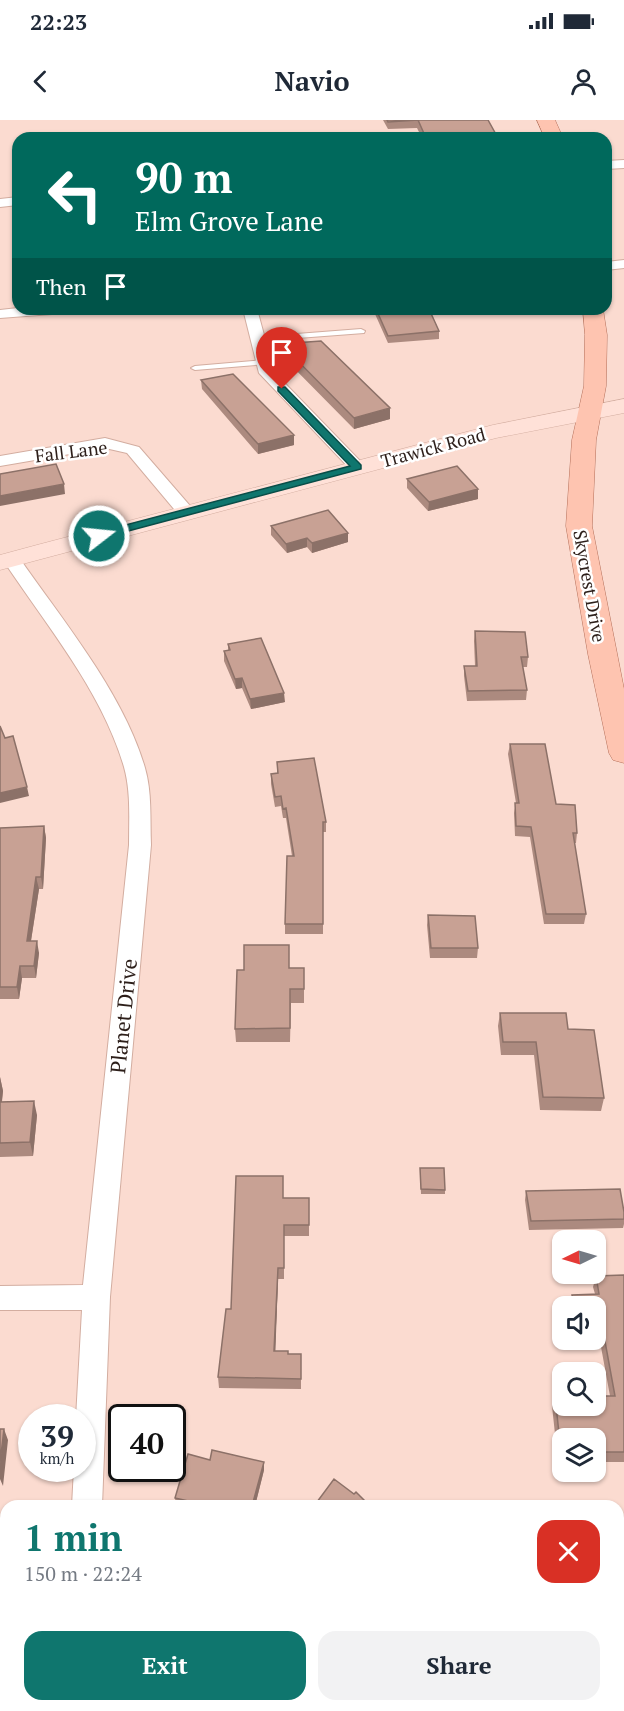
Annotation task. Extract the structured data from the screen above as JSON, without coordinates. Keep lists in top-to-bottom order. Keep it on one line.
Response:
{"streets":{"main road":["Skycrest Drive"],"street":["Trawick Road","Fall Lane","Planet Drive"]},"crossings":[["Trawick Road","Fall Lane"],["Trawick Road","Skycrest Drive"],["Trawick Road","Planet Drive"]],"north":"left","page":{"status":"22:23","header":"Navio","turn":["90 m","Elm Grove Lane"],"then":"Then","speed":"39 km/h","limit":"40","heading":["1 min","150 m · 22:24"],"buttons":["Exit","Share"]}}
